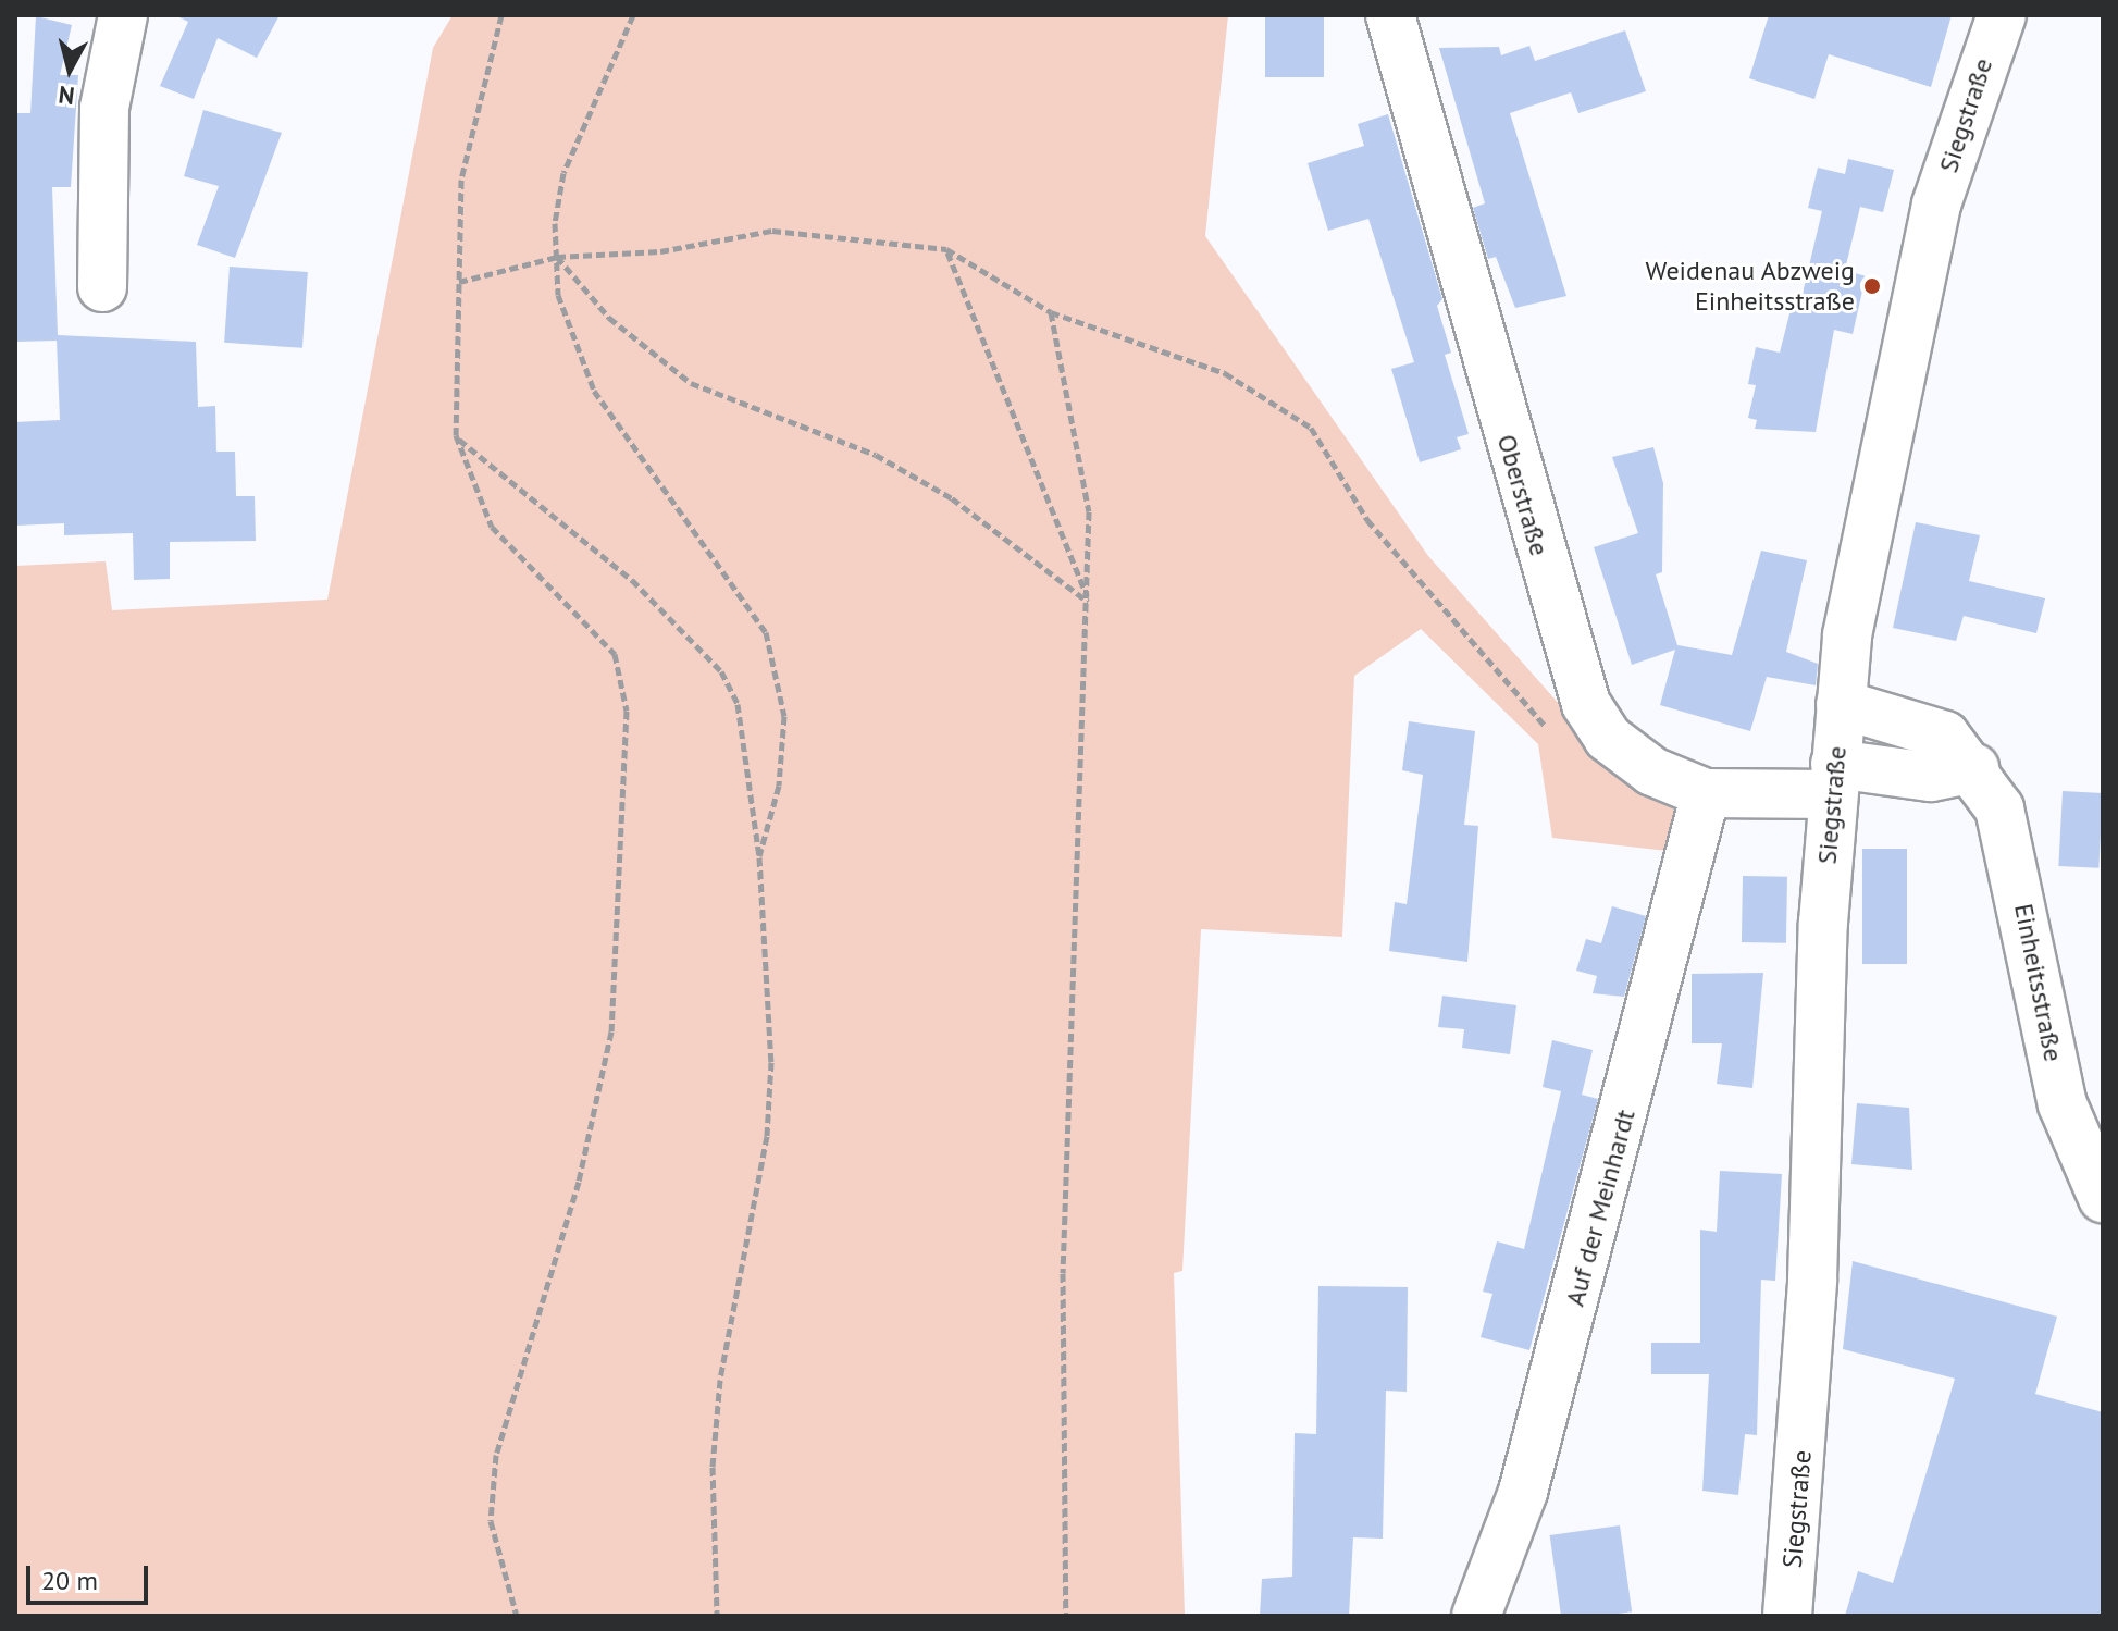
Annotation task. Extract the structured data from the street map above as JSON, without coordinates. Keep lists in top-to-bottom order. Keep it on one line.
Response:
{"streets":{"street":["Siegstraße","Oberstraße","Einheitsstraße","Auf der Meinhardt"]},"crossings":[["Siegstraße","Oberstraße"],["Siegstraße","Einheitsstraße"],["Oberstraße","Auf der Meinhardt"]],"places":["Weidenau Abzweig Einheitsstraße"],"scale_bar":"20 m","north":"bottom"}
